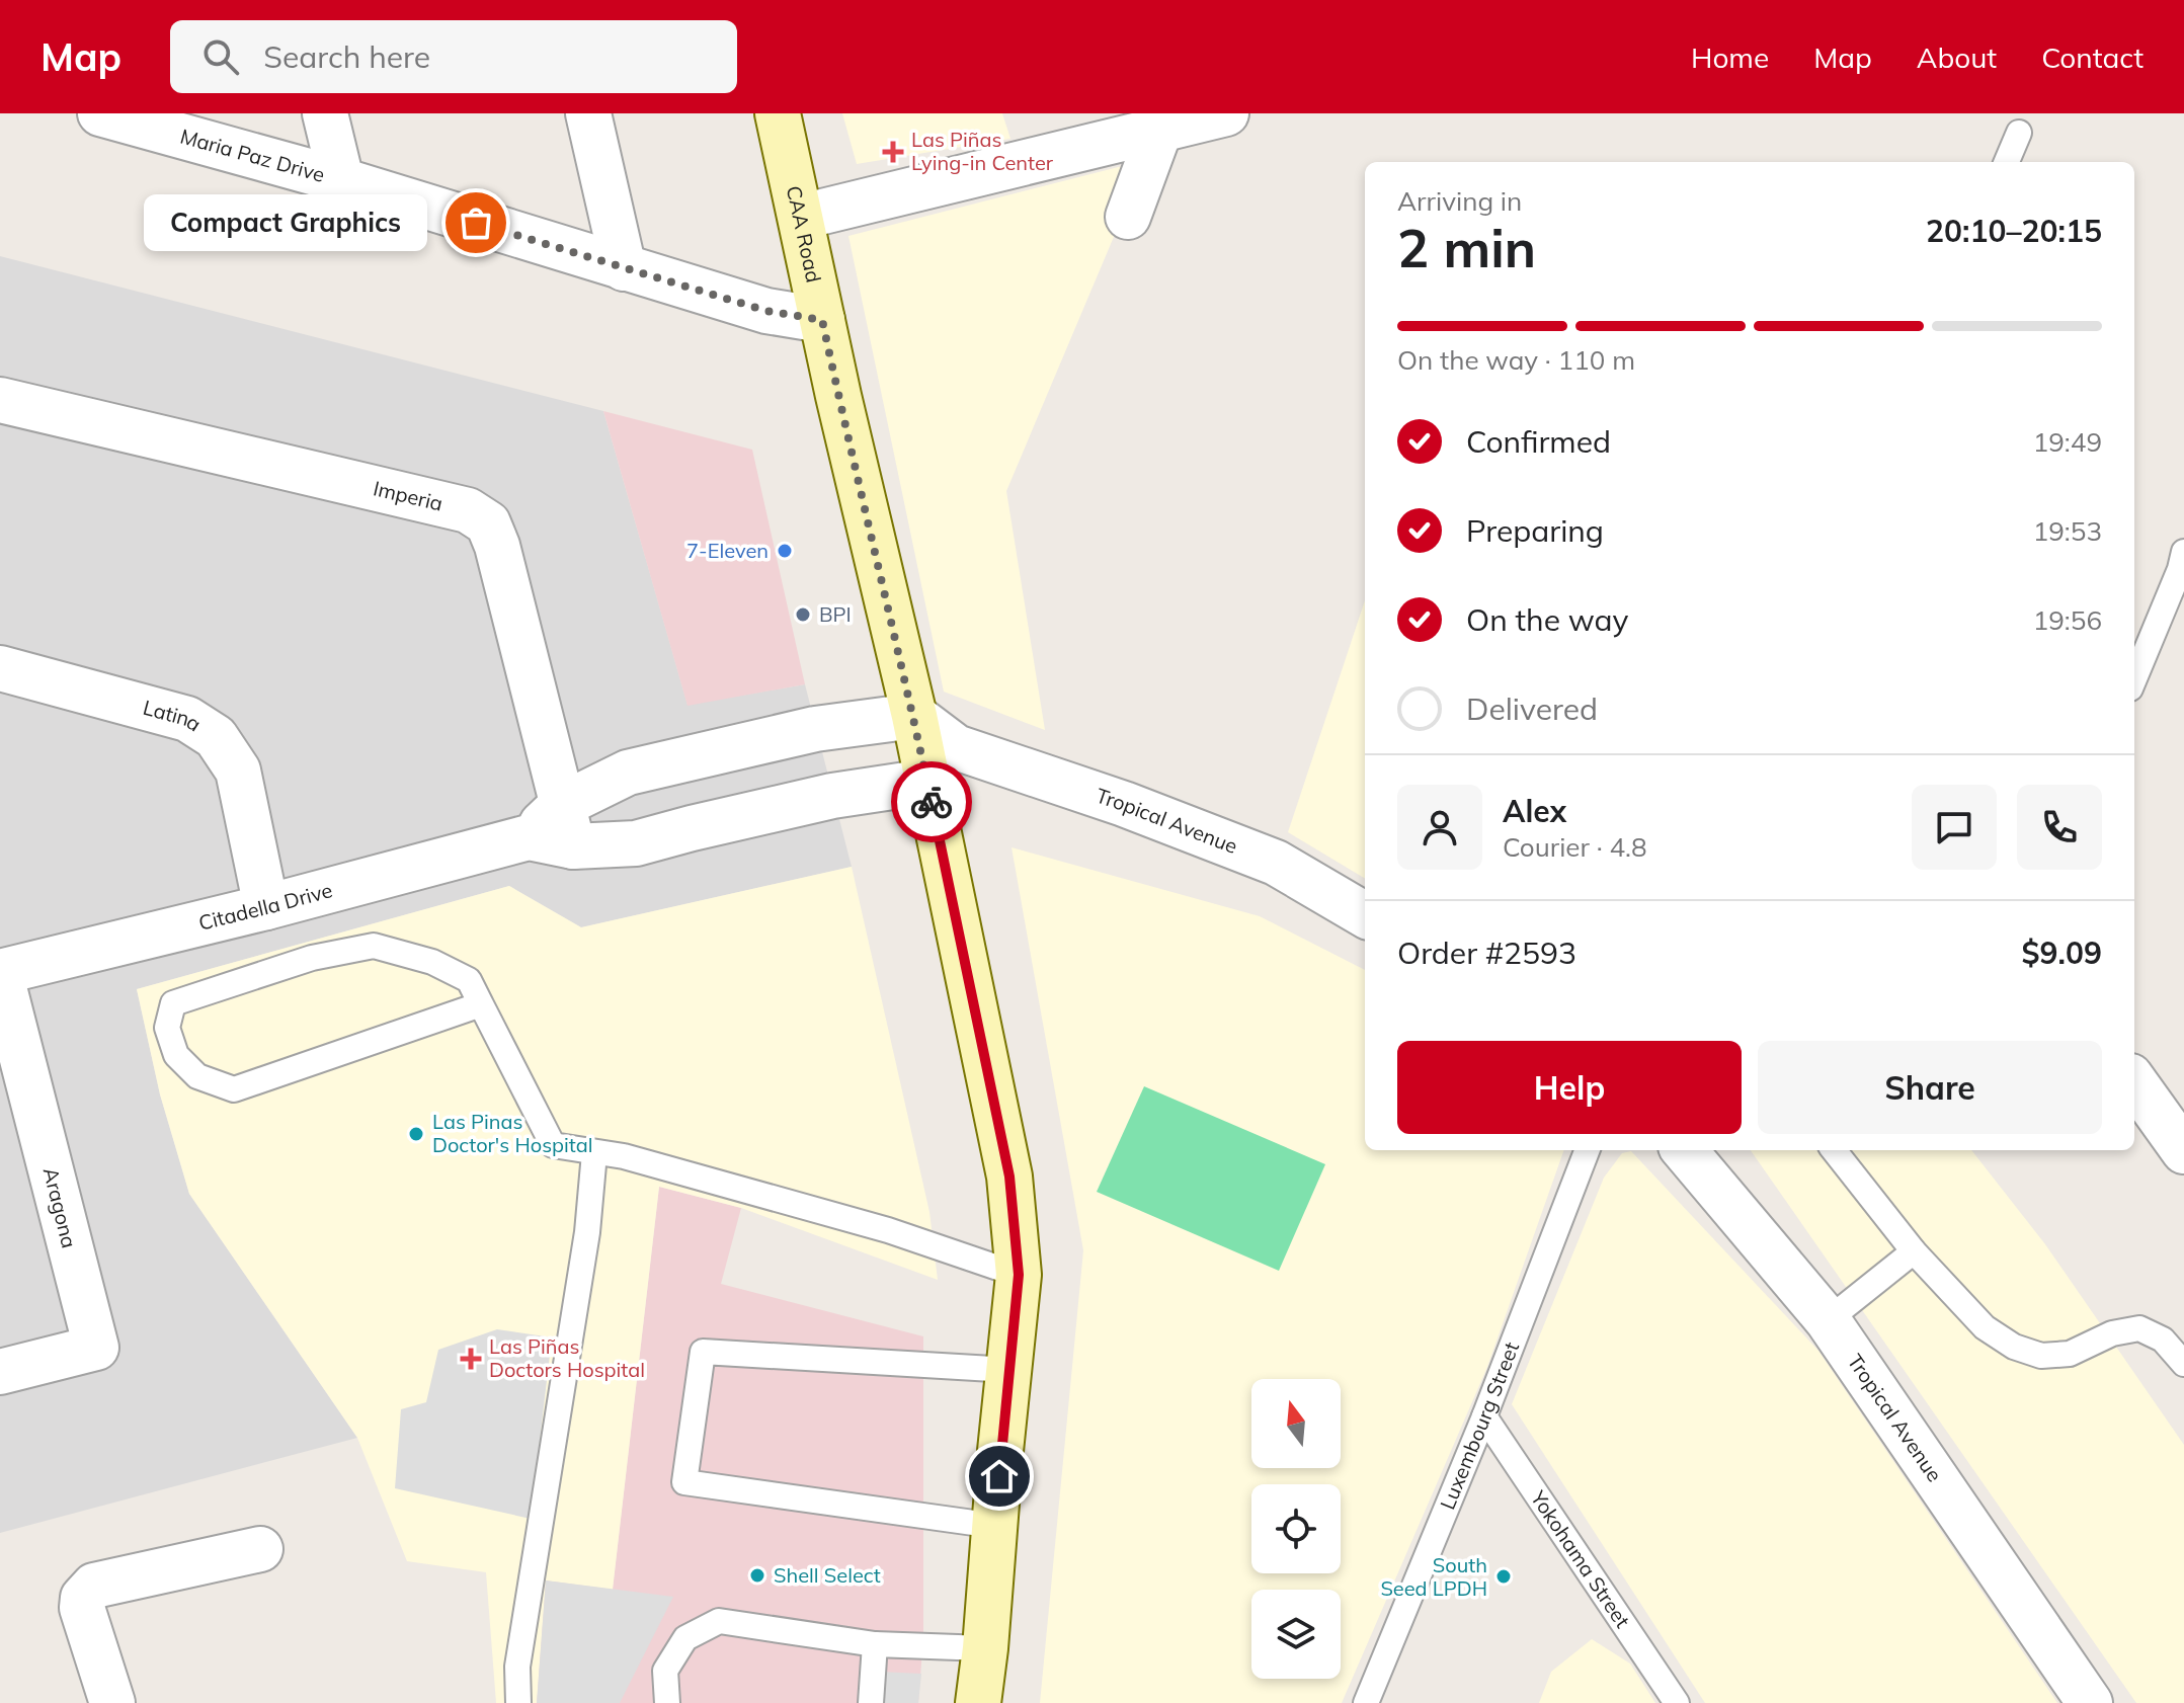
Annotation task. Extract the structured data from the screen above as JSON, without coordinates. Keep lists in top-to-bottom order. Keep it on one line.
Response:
{"streets":{"main road":["CAA Road"],"street":["Maria Paz Drive","Imperia","Latina","Tropical Avenue","Citadella Drive","Aragona"],"lane":["Luxembourg Street","Yokohama Street"]},"crossings":[["Maria Paz Drive","CAA Road"],["CAA Road","Tropical Avenue"],["CAA Road","Citadella Drive"],["Imperia","Citadella Drive"],["Latina","Citadella Drive"],["Tropical Avenue","Citadella Drive"],["Citadella Drive","Aragona"],["Luxembourg Street","Yokohama Street"]],"places":{"health":["Las Piñas Lying-in Center","Las Piñas Doctors Hospital"],"other":["Compact Graphics","7-Eleven","BPI","Las Pinas Doctor's Hospital","Shell Select","South Seed LPDH"]},"north":"top","page":{"header":"Map","search":"Search here","nav":["Home","Map","About","Contact"],"heading":["2 min","Arriving in","20:10–20:15"],"panel":["Alex","Courier · 4.8","Order #2593","$9.09"],"bubble":"Compact Graphics","bar":"On the way · 110 m","list":[["Confirmed","19:49"],["Preparing","19:53"],["On the way","19:56"],"Delivered"],"buttons":["Help","Share"]}}
